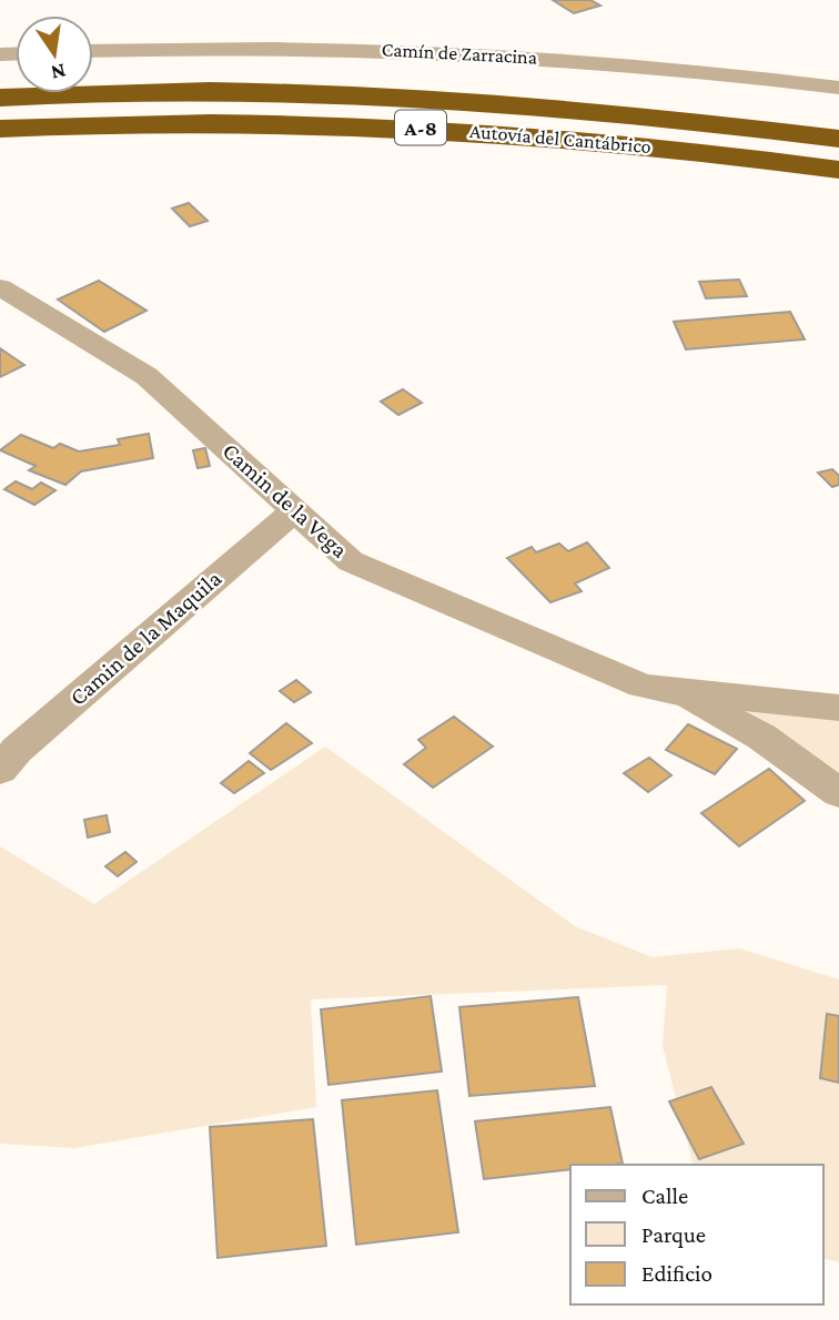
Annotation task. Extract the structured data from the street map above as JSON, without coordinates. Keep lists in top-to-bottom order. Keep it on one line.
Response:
{"streets":{"highway":["A-8","Autovía del Cantábrico"],"street":["Camín de Zarracina","Camin de la Vega","Camin de la Maquila"]},"crossings":[["Camin de la Vega","Camin de la Maquila"]],"legend":["Calle","Parque","Edificio"],"north":"bottom"}
